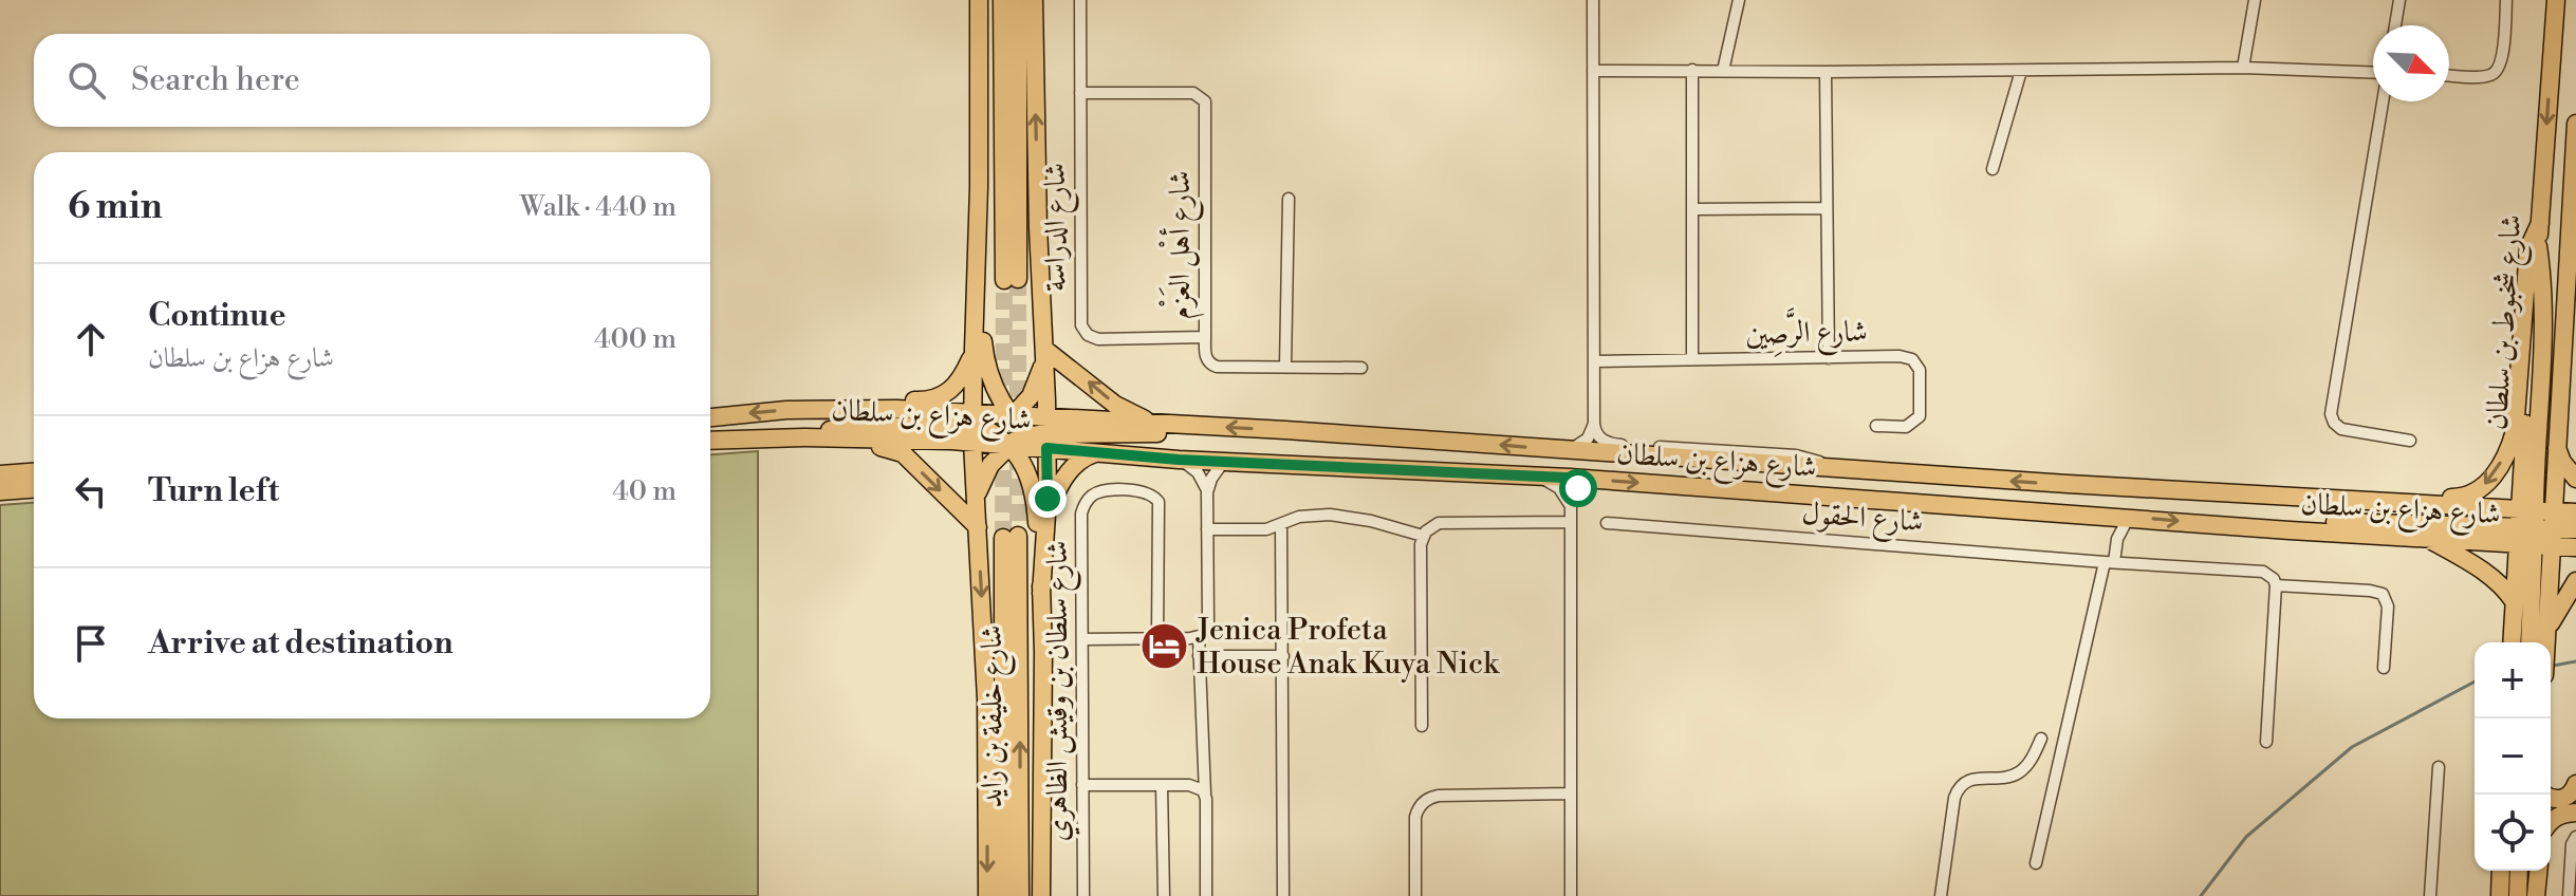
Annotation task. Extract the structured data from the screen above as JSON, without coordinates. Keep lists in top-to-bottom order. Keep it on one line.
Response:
{"streets":{"main road":["شارع شخبوط بن سلطان","شارع هزاع بن سلطان","شارع خليفة بن زايد"],"street":["شارع الدراسة","شارع أهْل العَزْم","شارع الرَّصِين","شارع الحقول","شارع سلطان بن وقيش الظاهري"]},"crossings":[["شارع الدراسة","شارع أهْل العَزْم"],["شارع شخبوط بن سلطان","شارع هزاع بن سلطان"]],"places":{"hotel":["Jenica Profeta House Anak Kuya Nick"]},"north":"bottom right","page":{"search":"Search here","heading":["6 min","Walk · 440 m"],"list":[["Continue","شارع هزاع بن سلطان","400 m"],["Turn left","40 m"],"Arrive at destination"],"map_buttons":["+","−"]}}
